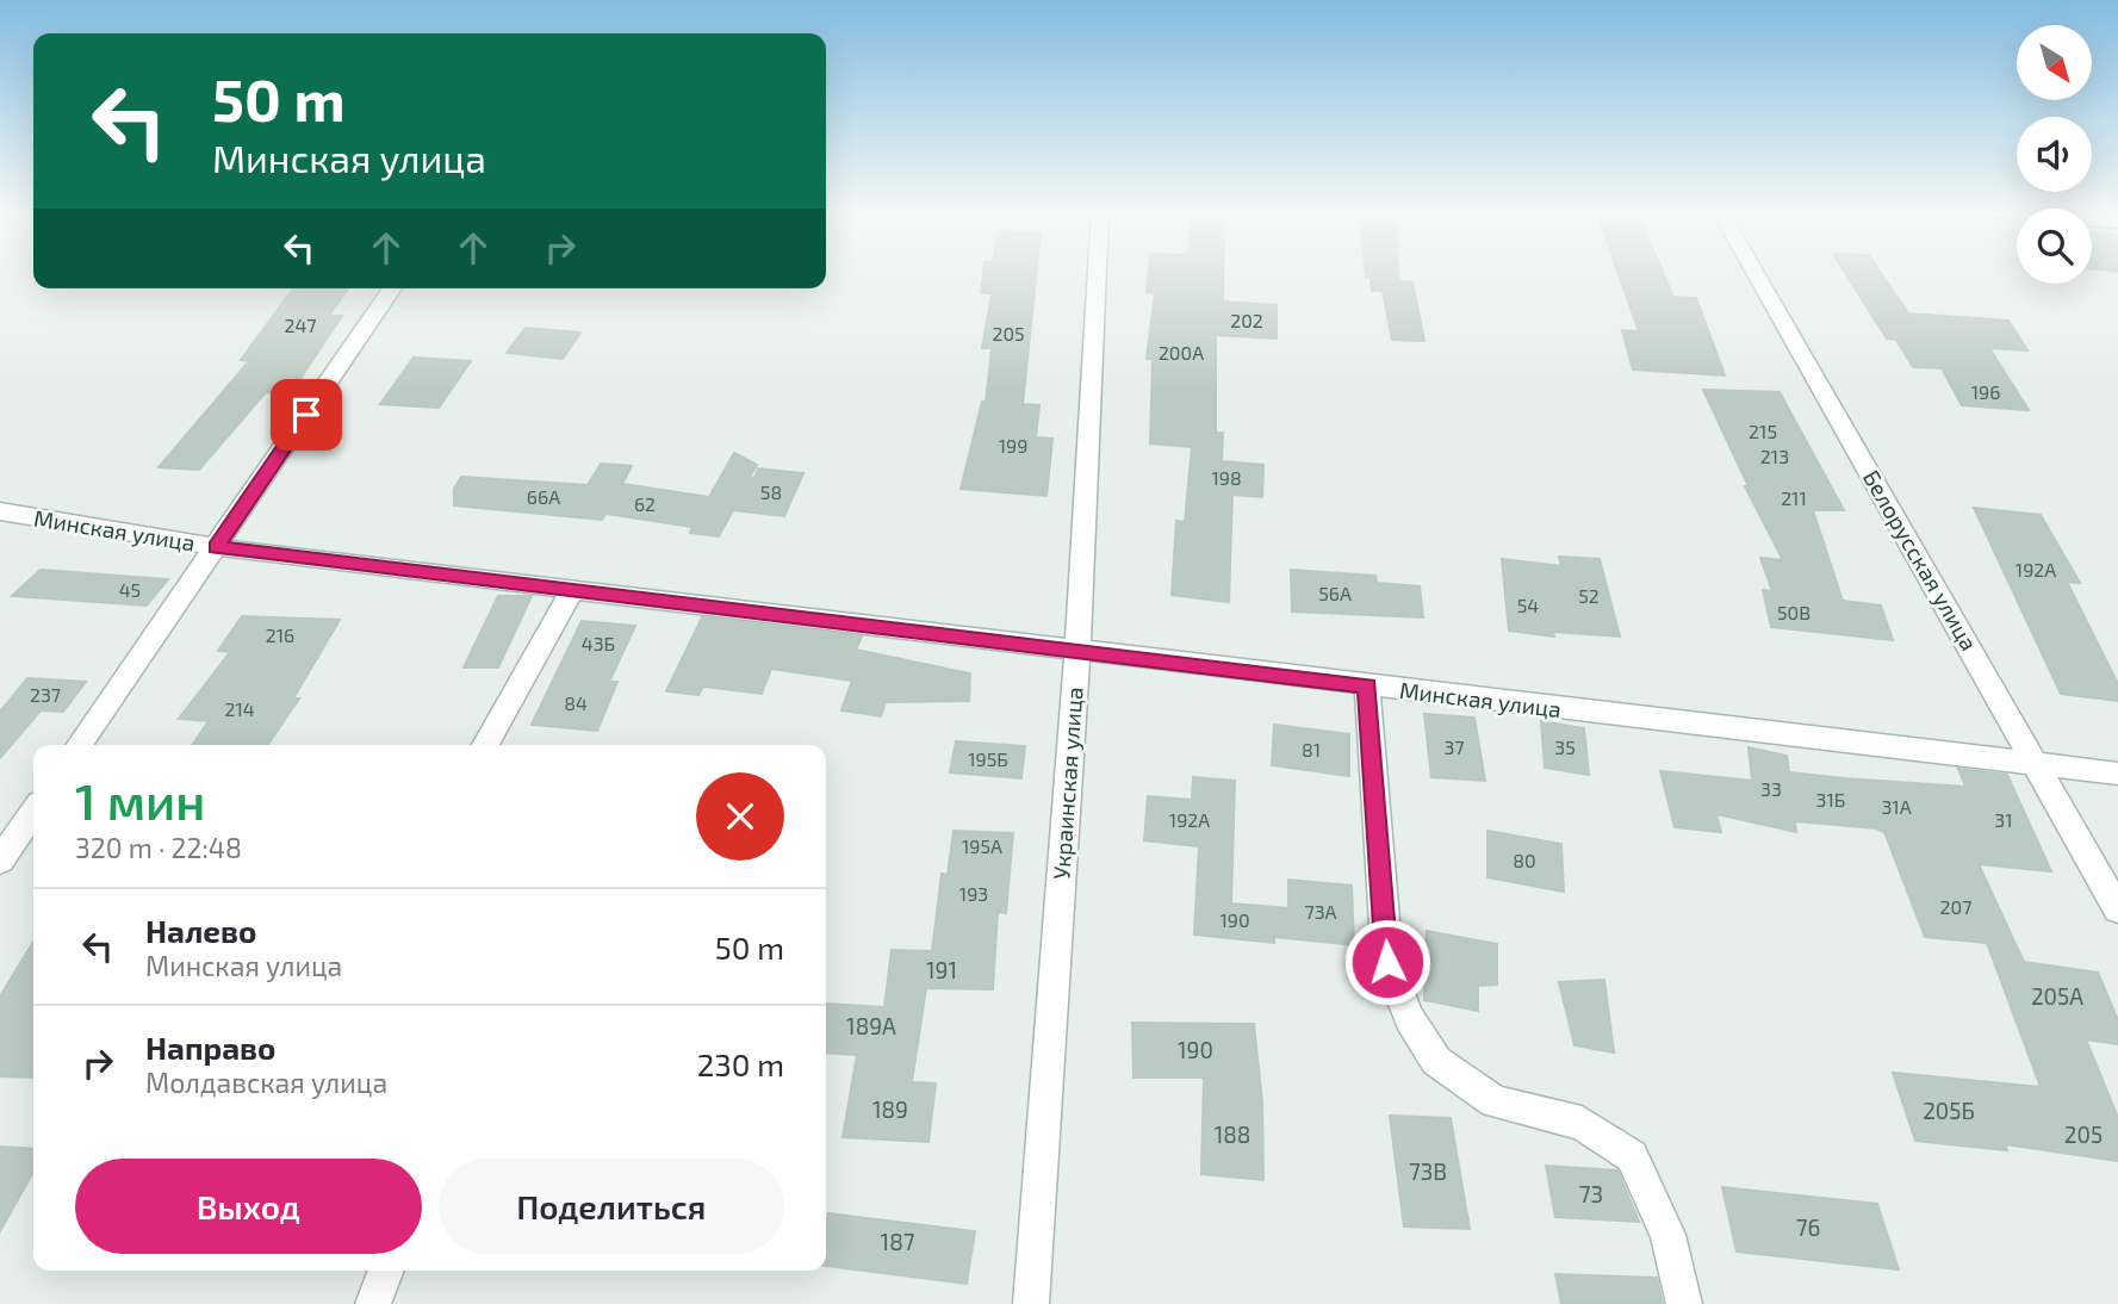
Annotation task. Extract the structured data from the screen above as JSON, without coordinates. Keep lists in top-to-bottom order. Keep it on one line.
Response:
{"streets":{"street":["Минская улица","Белорусская улица","Украинская улица"]},"crossings":[["Минская улица","Белорусская улица"],["Минская улица","Украинская улица"]],"house_numbers":["202","247","205","200А","196","215","199","213","198","58","66А","211","62","192А","45","56А","52","54","50В","216","43Б","237","84","214","37","35","81","195Б","33","31Б","31А","192А","31","195А","80","193","207","73А","190","191","205А","189А","190","189","205Б","188","205","73В","73","76","187"],"north":"bottom right","page":{"turn":["50 m","Минская улица"],"heading":["1 мин","320 m · 22:48"],"list":[{"name":"Налево","note":"Минская улица","value":"50 m"},{"name":"Направо","note":"Молдавская улица","value":"230 m"}],"buttons":["Выход","Поделиться"]}}
